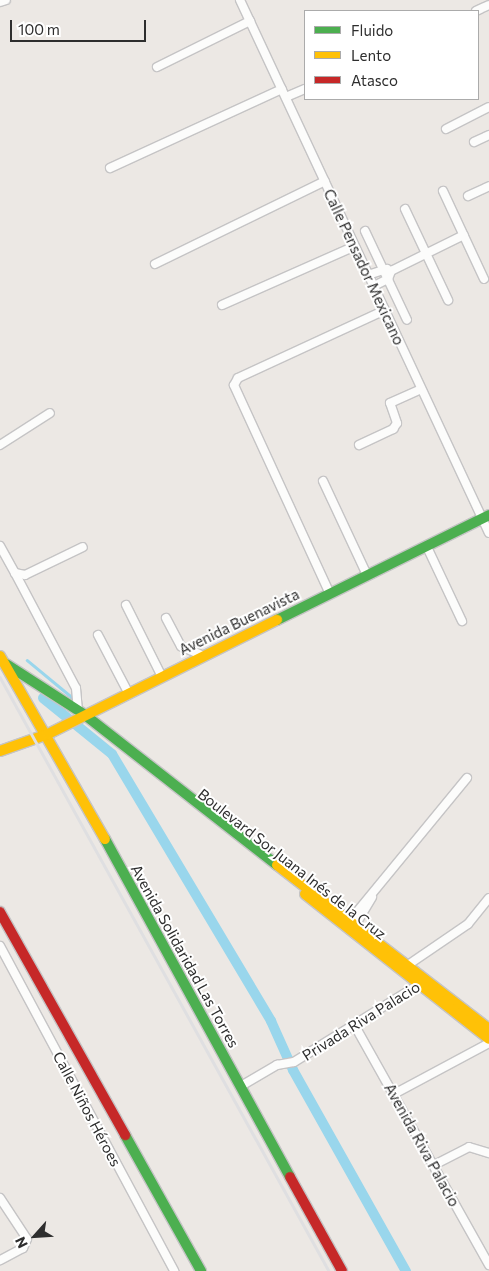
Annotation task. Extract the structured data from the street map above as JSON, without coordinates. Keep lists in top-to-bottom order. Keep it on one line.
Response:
{"streets":{"main road":["Avenida Buenavista","Boulevard Sor Juana Inés de la Cruz","Avenida Solidaridad Las Torres"],"street":["Calle Pensador Mexicano","Privada Riva Palacio","Calle Niños Héroes","Avenida Riva Palacio"]},"crossings":[["Calle Pensador Mexicano","Avenida Buenavista"],["Avenida Buenavista","Boulevard Sor Juana Inés de la Cruz"],["Avenida Buenavista","Avenida Solidaridad Las Torres"],["Boulevard Sor Juana Inés de la Cruz","Avenida Solidaridad Las Torres"],["Boulevard Sor Juana Inés de la Cruz","Privada Riva Palacio"],["Avenida Solidaridad Las Torres","Privada Riva Palacio"],["Privada Riva Palacio","Avenida Riva Palacio"]],"legend":["Fluido","Lento","Atasco"],"scale_bar":"100 m","north":"bottom left"}
